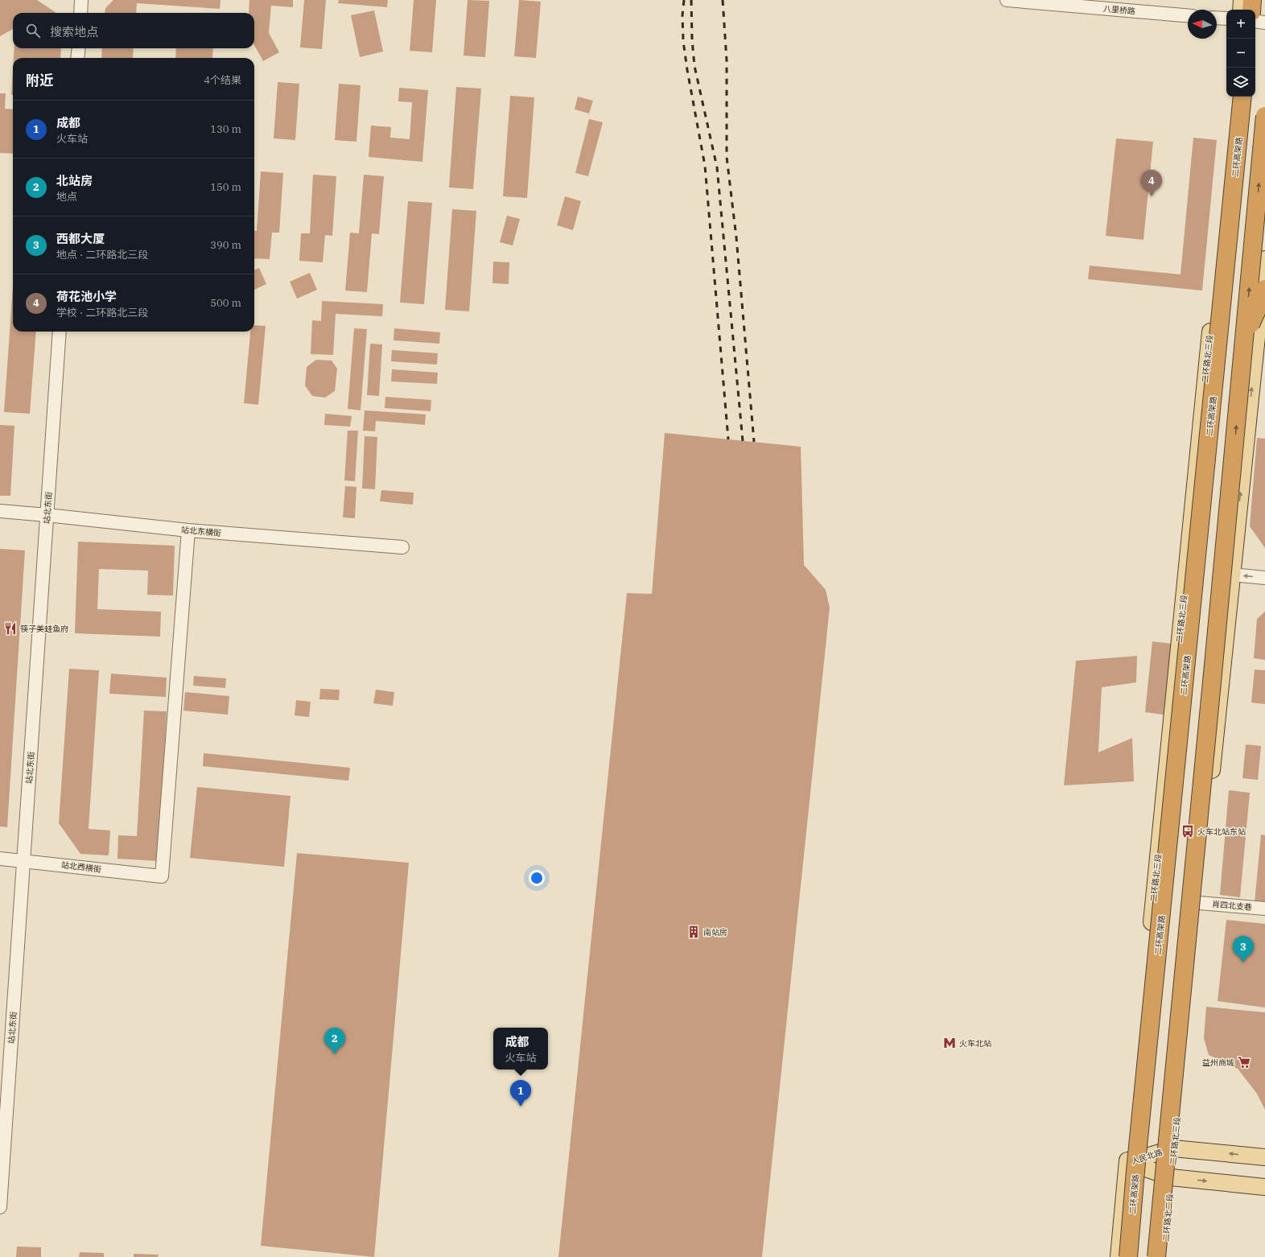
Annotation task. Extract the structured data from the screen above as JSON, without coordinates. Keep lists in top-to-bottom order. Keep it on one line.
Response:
{"streets":{"highway":["二环高架路"],"main road":["二环路北三段","人民北路","二环路北二段"],"street":["八里桥路","站北东街","站北东横街","站北西横街","肖四北支巷"]},"crossings":[["二环路北三段","肖四北支巷"],["二环路北三段","人民北路"],["二环路北三段","二环路北二段"],["站北东街","站北东横街"],["站北东街","站北西横街"],["站北东横街","站北西横街"],["人民北路","二环路北二段"]],"places":{"restaurant":["筷子美蛙鱼府"],"bus stop":["火车北站东站"],"building":["南站房"],"metro station":["火车北站"],"supermarket":["益州商城"]},"north":"left","page":{"map_buttons":["+","−"],"search":"搜索地点","heading":["附近","4个结果"],"list":[{"mark":"1","name":"成都","note":"火车站","value":"130 m"},{"mark":"2","name":"北站房","note":"地点","value":"150 m"},{"mark":"3","name":"西都大厦","note":"地点 · 二环路北三段","value":"390 m"},{"mark":"4","name":"荷花池小学","note":"学校 · 二环路北三段","value":"500 m"}],"pins":["4","3","2","1"],"popup":["成都","火车站"]}}
